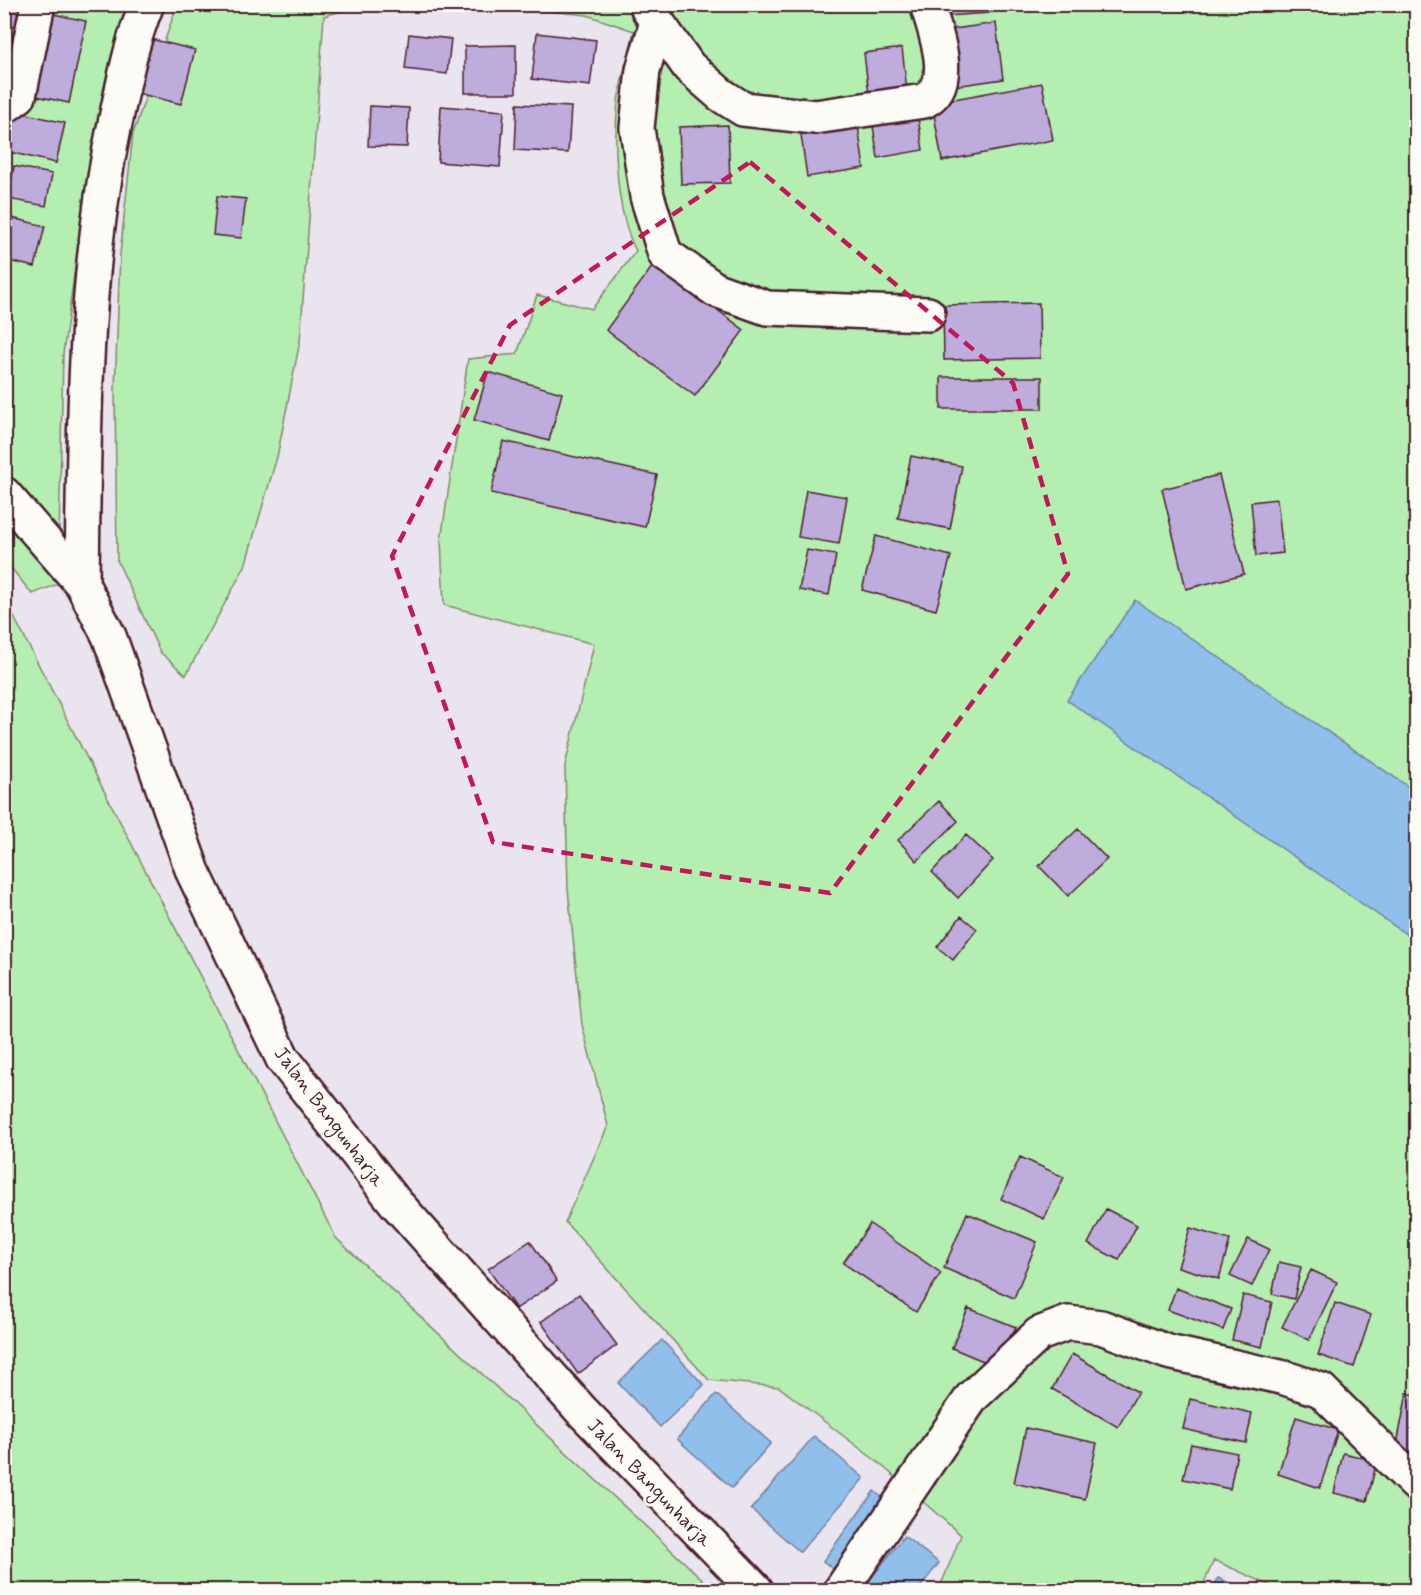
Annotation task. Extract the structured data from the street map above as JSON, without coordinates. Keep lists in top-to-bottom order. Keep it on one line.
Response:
{"streets":{"street":["Jalan Bangunharja"]}}
